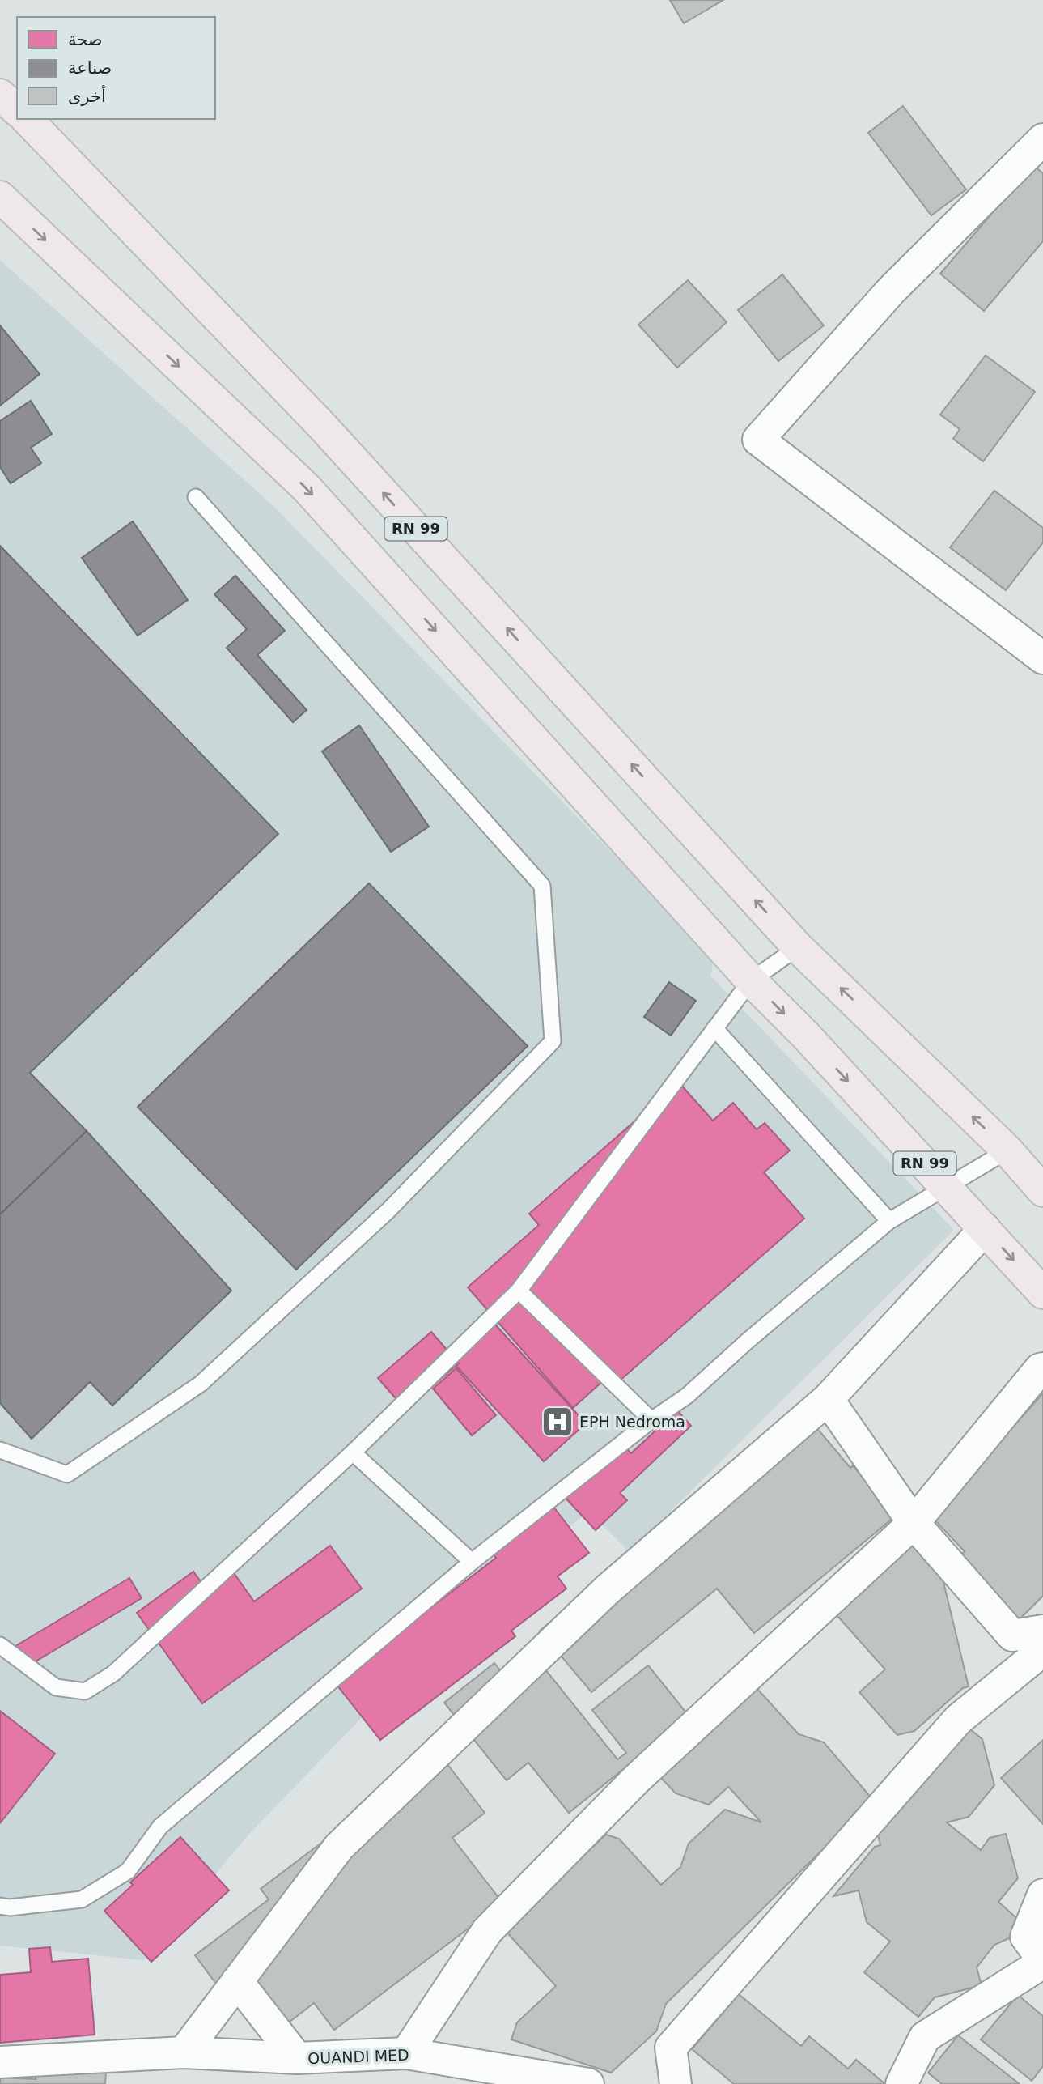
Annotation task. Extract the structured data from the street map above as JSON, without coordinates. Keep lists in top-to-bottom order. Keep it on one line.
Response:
{"streets":{"main road":["RN 99"],"street":["OUANDI MED"]},"places":{"hospital":["EPH Nedroma"]},"legend":["صحة","صناعة","أخرى"]}
